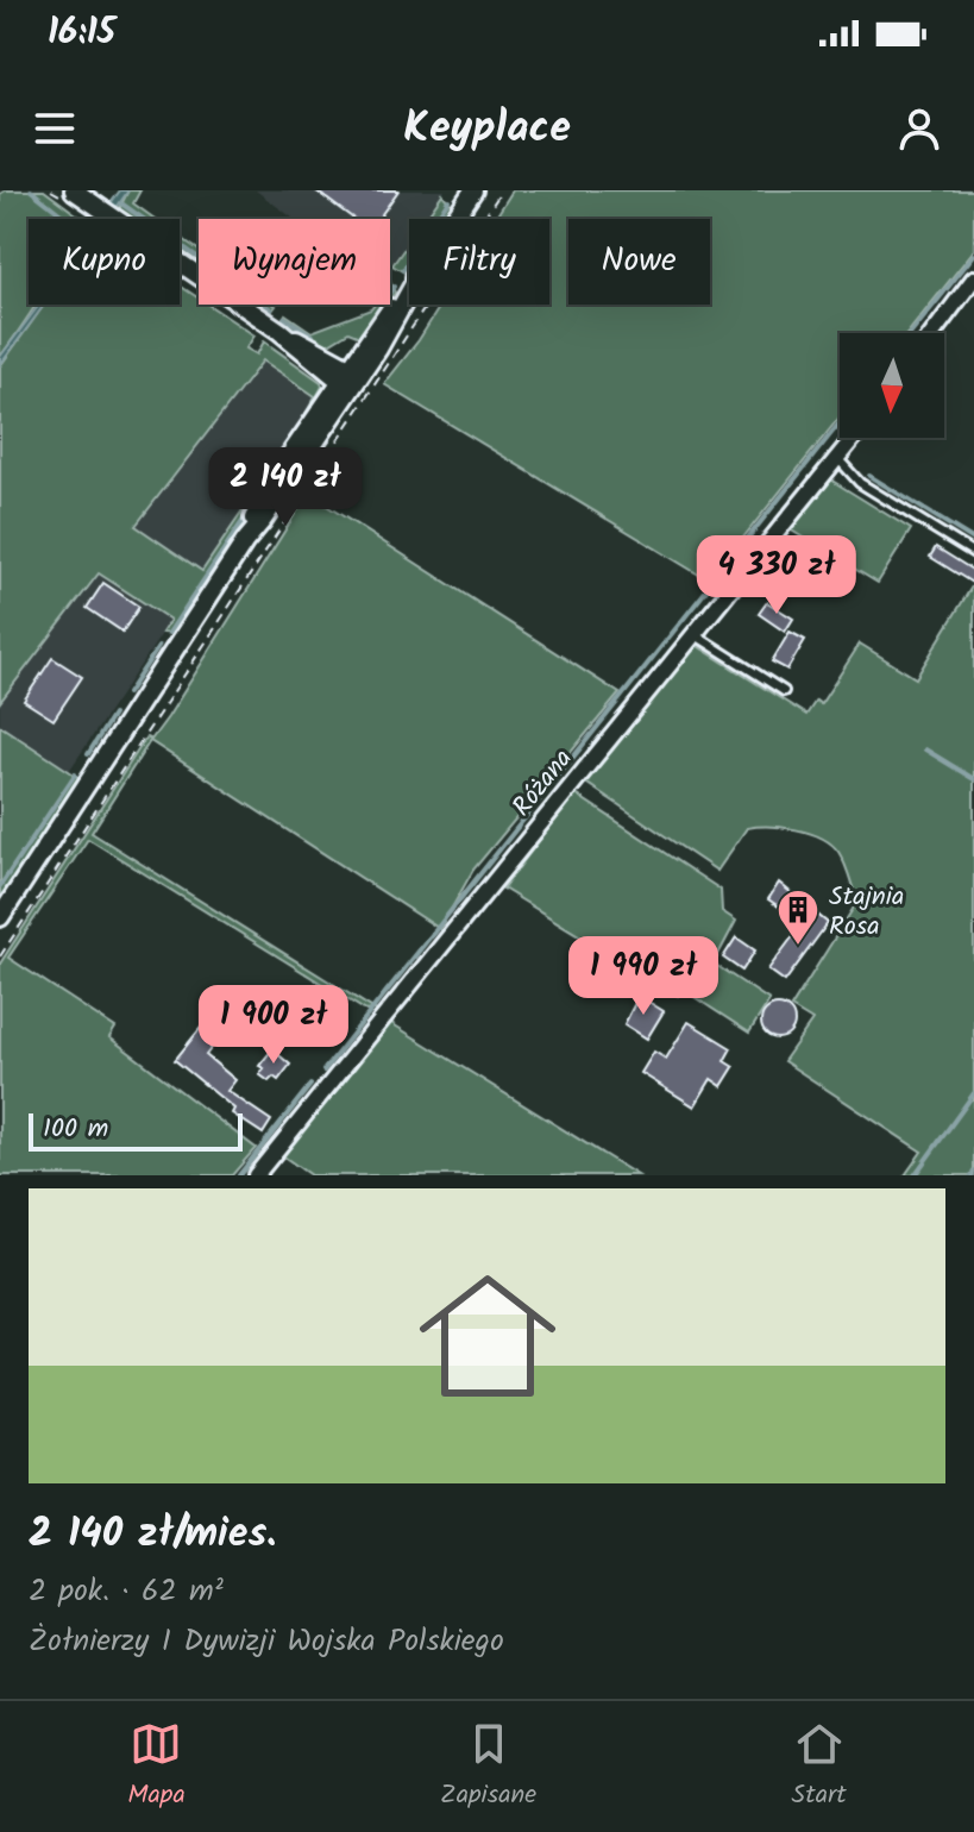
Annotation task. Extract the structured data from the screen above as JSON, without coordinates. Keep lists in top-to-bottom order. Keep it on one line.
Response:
{"streets":{"street":["Różana"]},"places":{"building":["Stajnia Rosa"]},"scale_bar":"100 m","north":"bottom","page":{"status":"16:15","header":"Keyplace","chip":["Kupno","Wynajem","Filtry","Nowe"],"price":["2 140 zł","4 330 zł","1 990 zł","1 900 zł"],"scale":"100 m","list":[{"name":"2 140 zł/mies.","note":"2 pok. · 62 m² · Żołnierzy I Dywizji Wojska Polskiego"}],"tabs":["Mapa","Zapisane","Start"]}}
